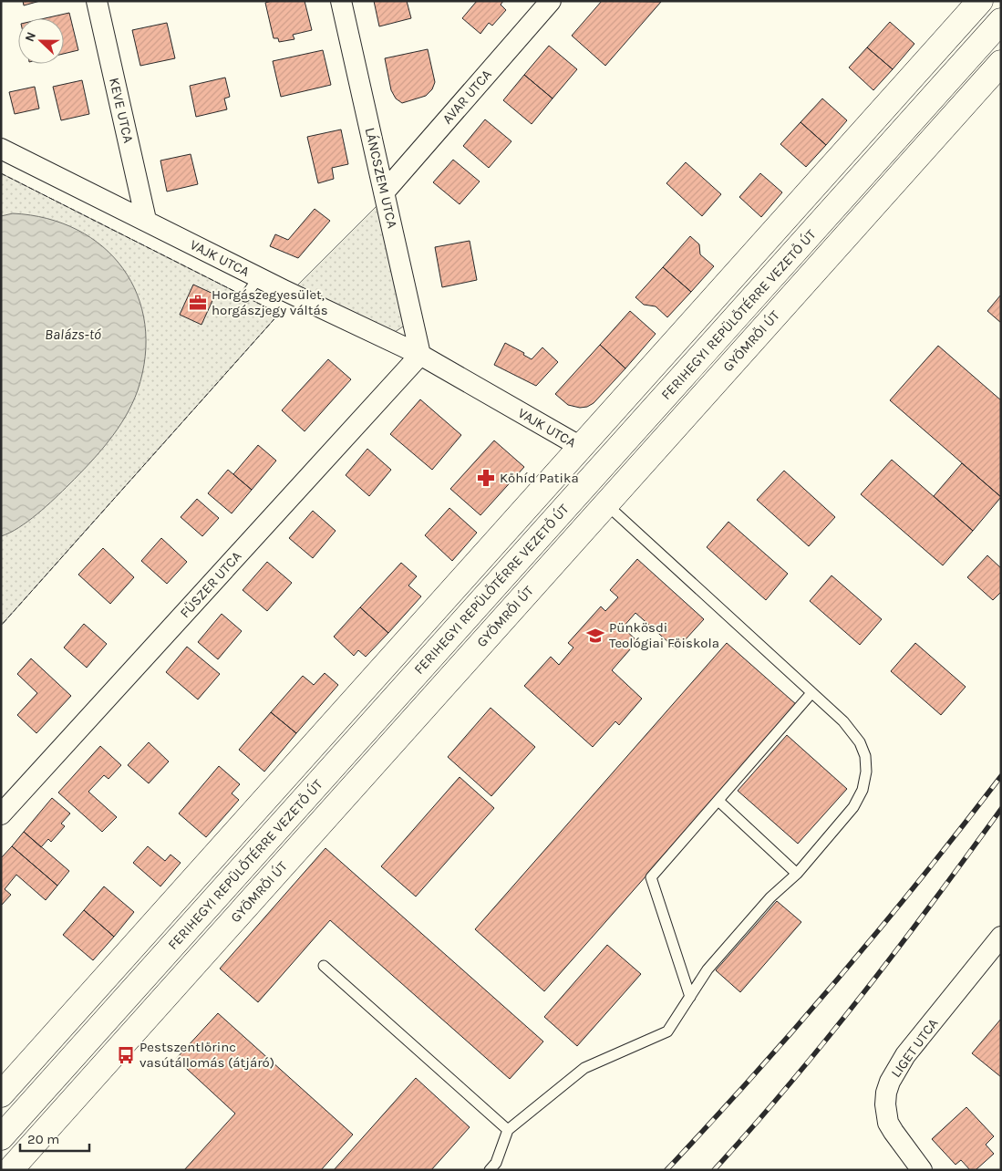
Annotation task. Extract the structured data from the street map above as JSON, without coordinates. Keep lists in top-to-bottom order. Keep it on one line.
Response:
{"streets":{"street":["AVAR UTCA","KEVE UTCA","LÁNCSZEM UTCA","VAJK UTCA","FERIHEGYI REPÜLŐTÉRRE VEZETŐ ÚT","GYÖMRŐI ÚT","FŰSZER UTCA","LIGET UTCA"]},"crossings":[["AVAR UTCA","LÁNCSZEM UTCA"],["KEVE UTCA","VAJK UTCA"],["LÁNCSZEM UTCA","VAJK UTCA"],["LÁNCSZEM UTCA","FŰSZER UTCA"],["VAJK UTCA","FŰSZER UTCA"]],"water":["Balázs-tó"],"places":{"office":["Horgászegyesület, horgászjegy váltás"],"pharmacy":["Kőhíd Patika"],"school or university":["Pünkösdi Teológiai Főiskola"],"bus stop":["Pestszentlőrinc vasútállomás (átjáró)"]},"scale_bar":"20 m","north":"left"}
